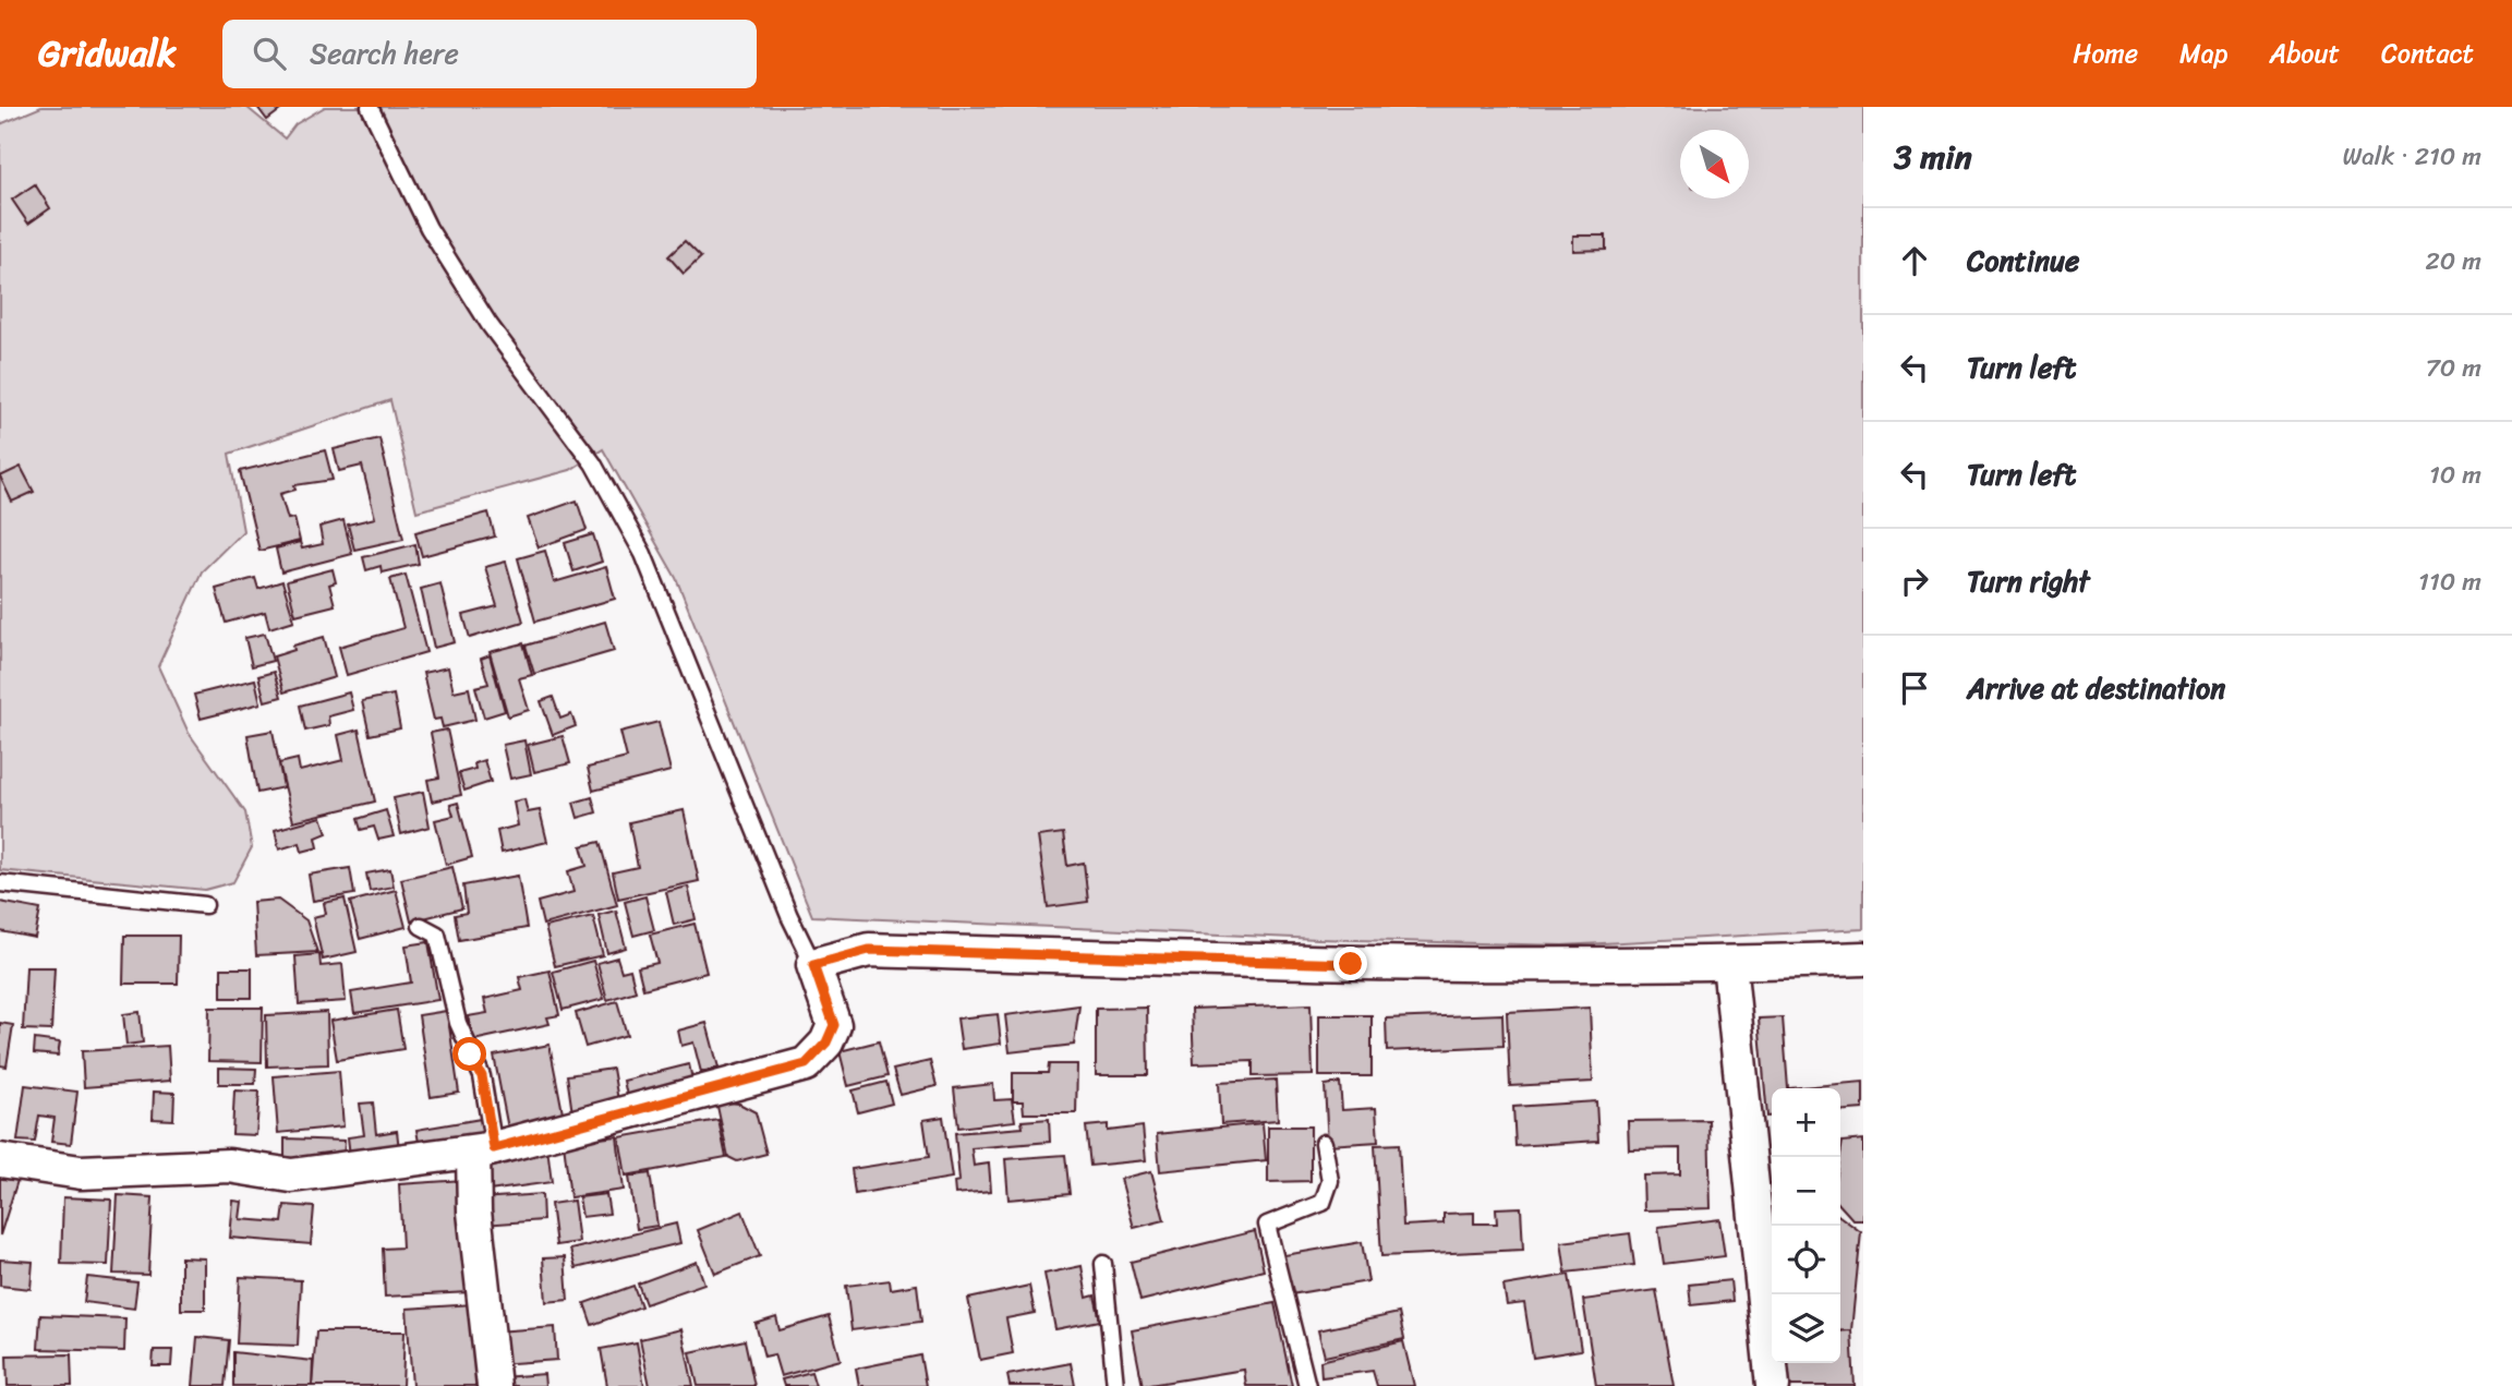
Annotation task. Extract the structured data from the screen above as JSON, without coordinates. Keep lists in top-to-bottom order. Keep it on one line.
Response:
{"north":"bottom right","page":{"header":"Gridwalk","search":"Search here","nav":["Home","Map","About","Contact"],"heading":["3 min","Walk · 210 m"],"list":[["Continue","20 m"],["Turn left","70 m"],["Turn left","10 m"],["Turn right","110 m"],"Arrive at destination"],"map_buttons":["+","−"]}}
